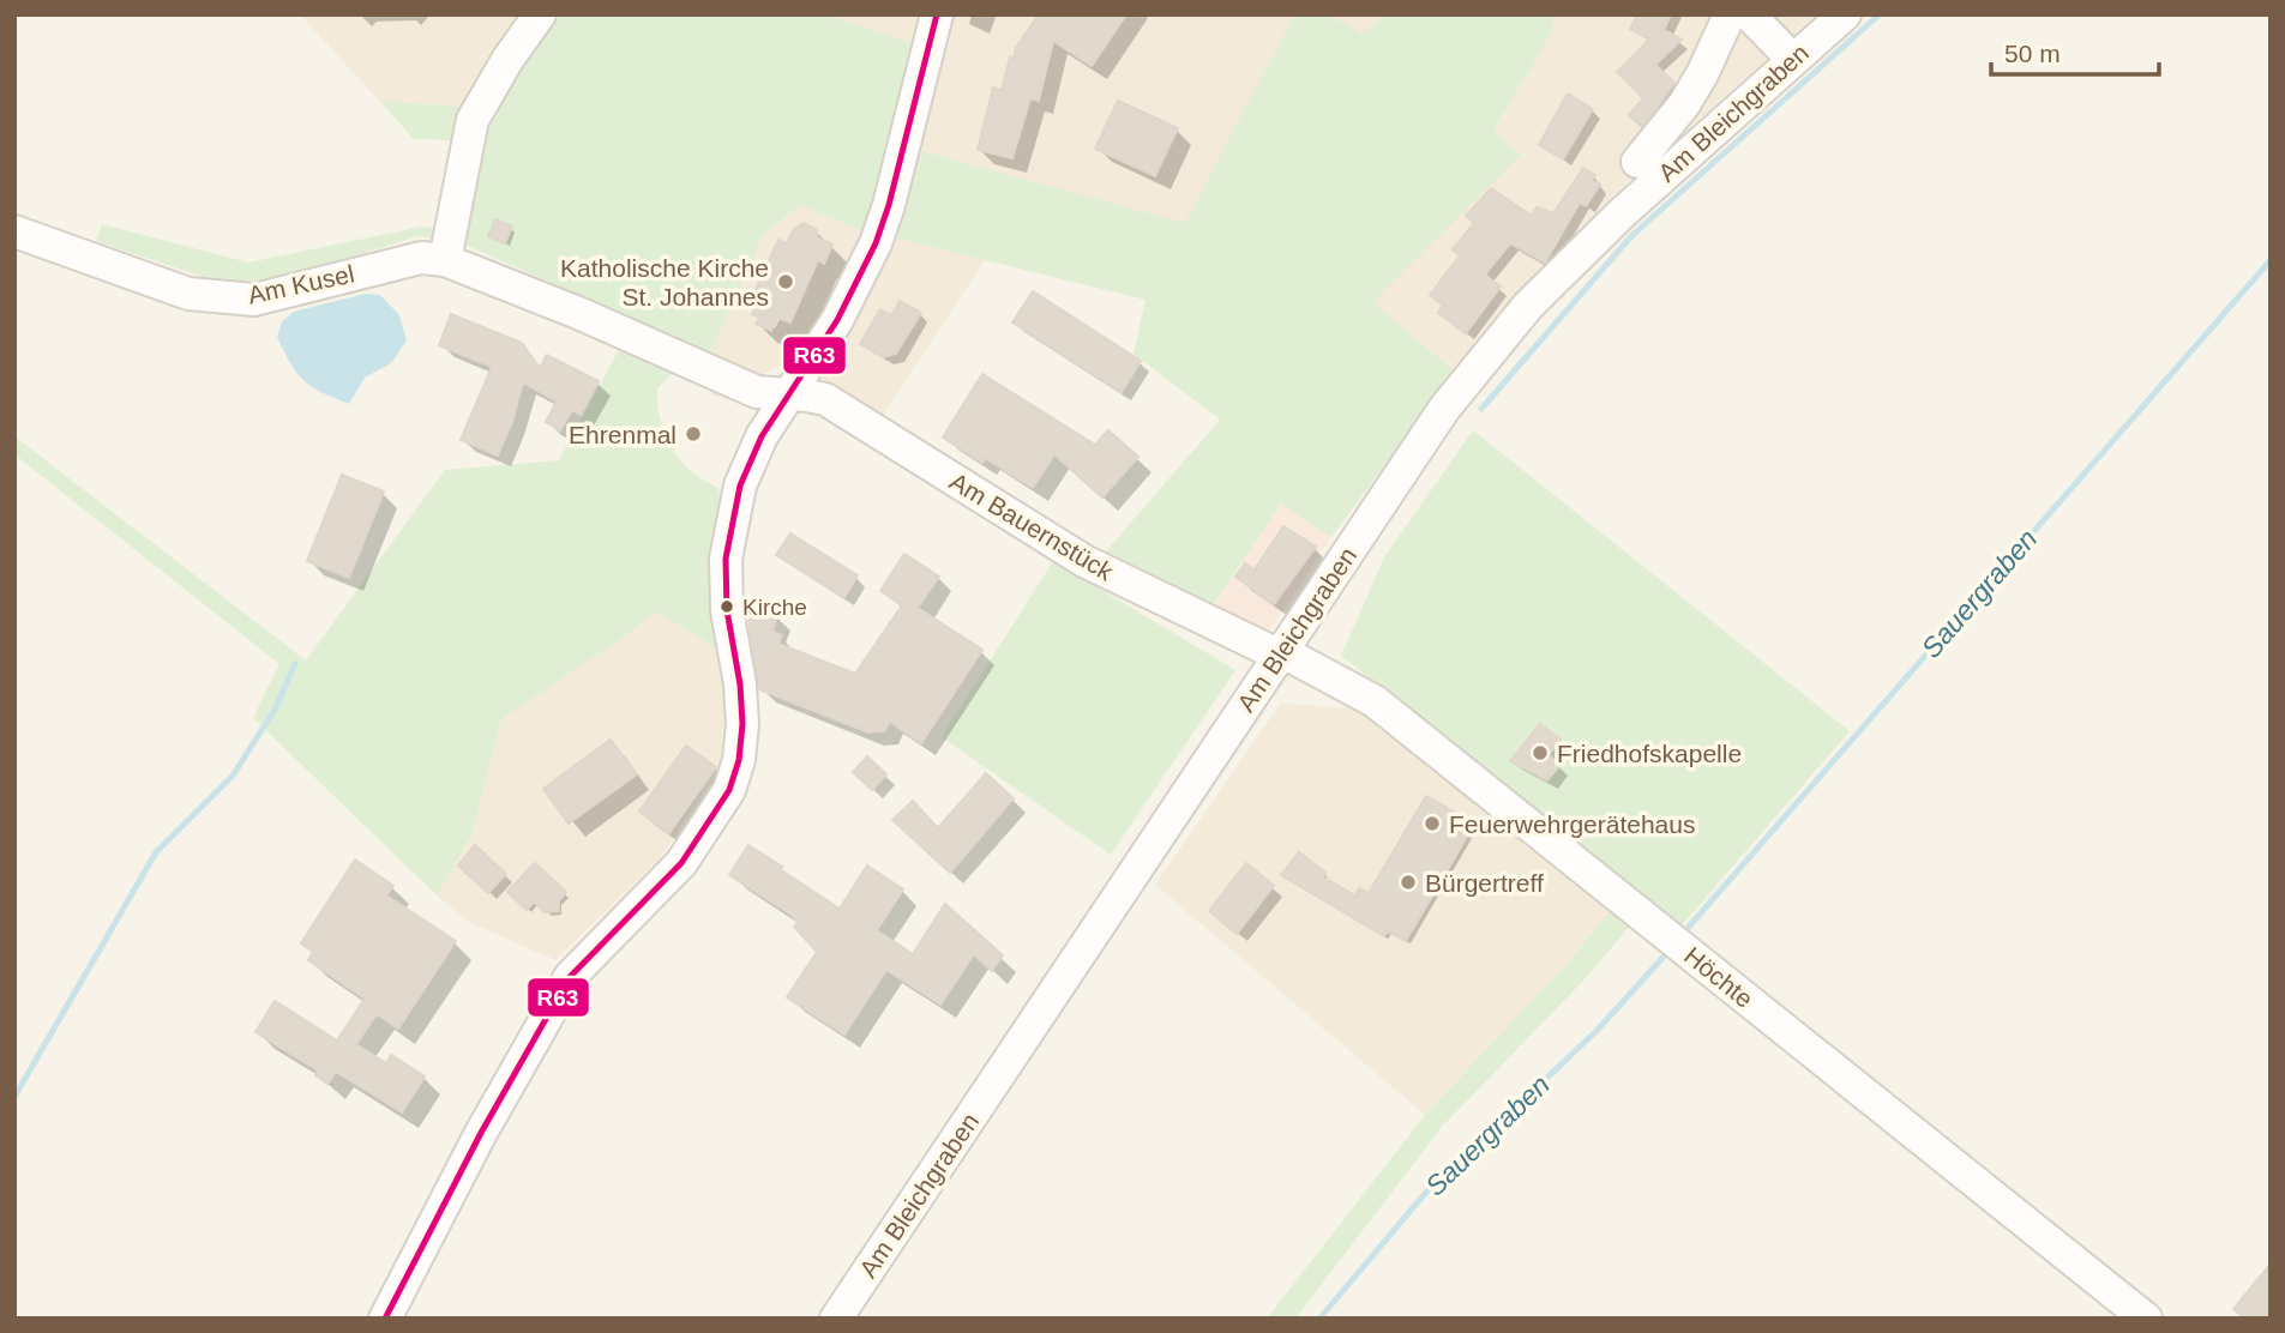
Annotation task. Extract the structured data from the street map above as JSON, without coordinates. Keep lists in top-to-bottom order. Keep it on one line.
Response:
{"streets":{"street":["Am Bleichgraben","Am Kusel","Am Bauernstück","Höchte"]},"crossings":[["Am Bleichgraben","Am Bauernstück"],["Am Bleichgraben","Höchte"],["Am Kusel","Am Bauernstück"],["Am Bauernstück","Höchte"]],"water":["Sauergraben"],"places":["Katholische Kirche St. Johannes","Ehrenmal","Kirche","Friedhofskapelle","Feuerwehrgerätehaus","Bürgertreff"],"lines":["transit line R63"],"scale_bar":"50 m"}
